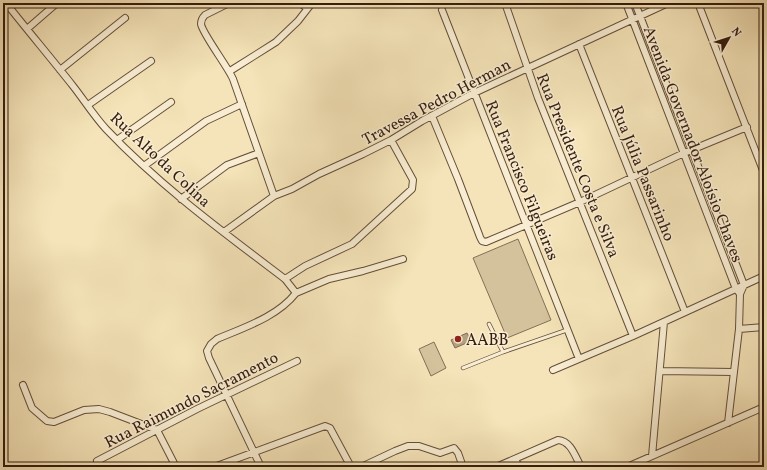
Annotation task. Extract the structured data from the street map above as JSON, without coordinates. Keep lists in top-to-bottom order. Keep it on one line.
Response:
{"streets":{"street":["Travessa Pedro Herman","Avenida Governador Aloísio Chaves","Rua Alto da Colina","Rua Presidente Costa e Silva","Rua Júlia Passarinho","Rua Francisco Filgueiras","Rua Raimundo Sacramento"]},"crossings":[["Travessa Pedro Herman","Avenida Governador Aloísio Chaves"],["Travessa Pedro Herman","Rua Alto da Colina"],["Travessa Pedro Herman","Rua Presidente Costa e Silva"],["Travessa Pedro Herman","Rua Júlia Passarinho"],["Travessa Pedro Herman","Rua Francisco Filgueiras"]],"places":["AABB"],"north":"top right"}
